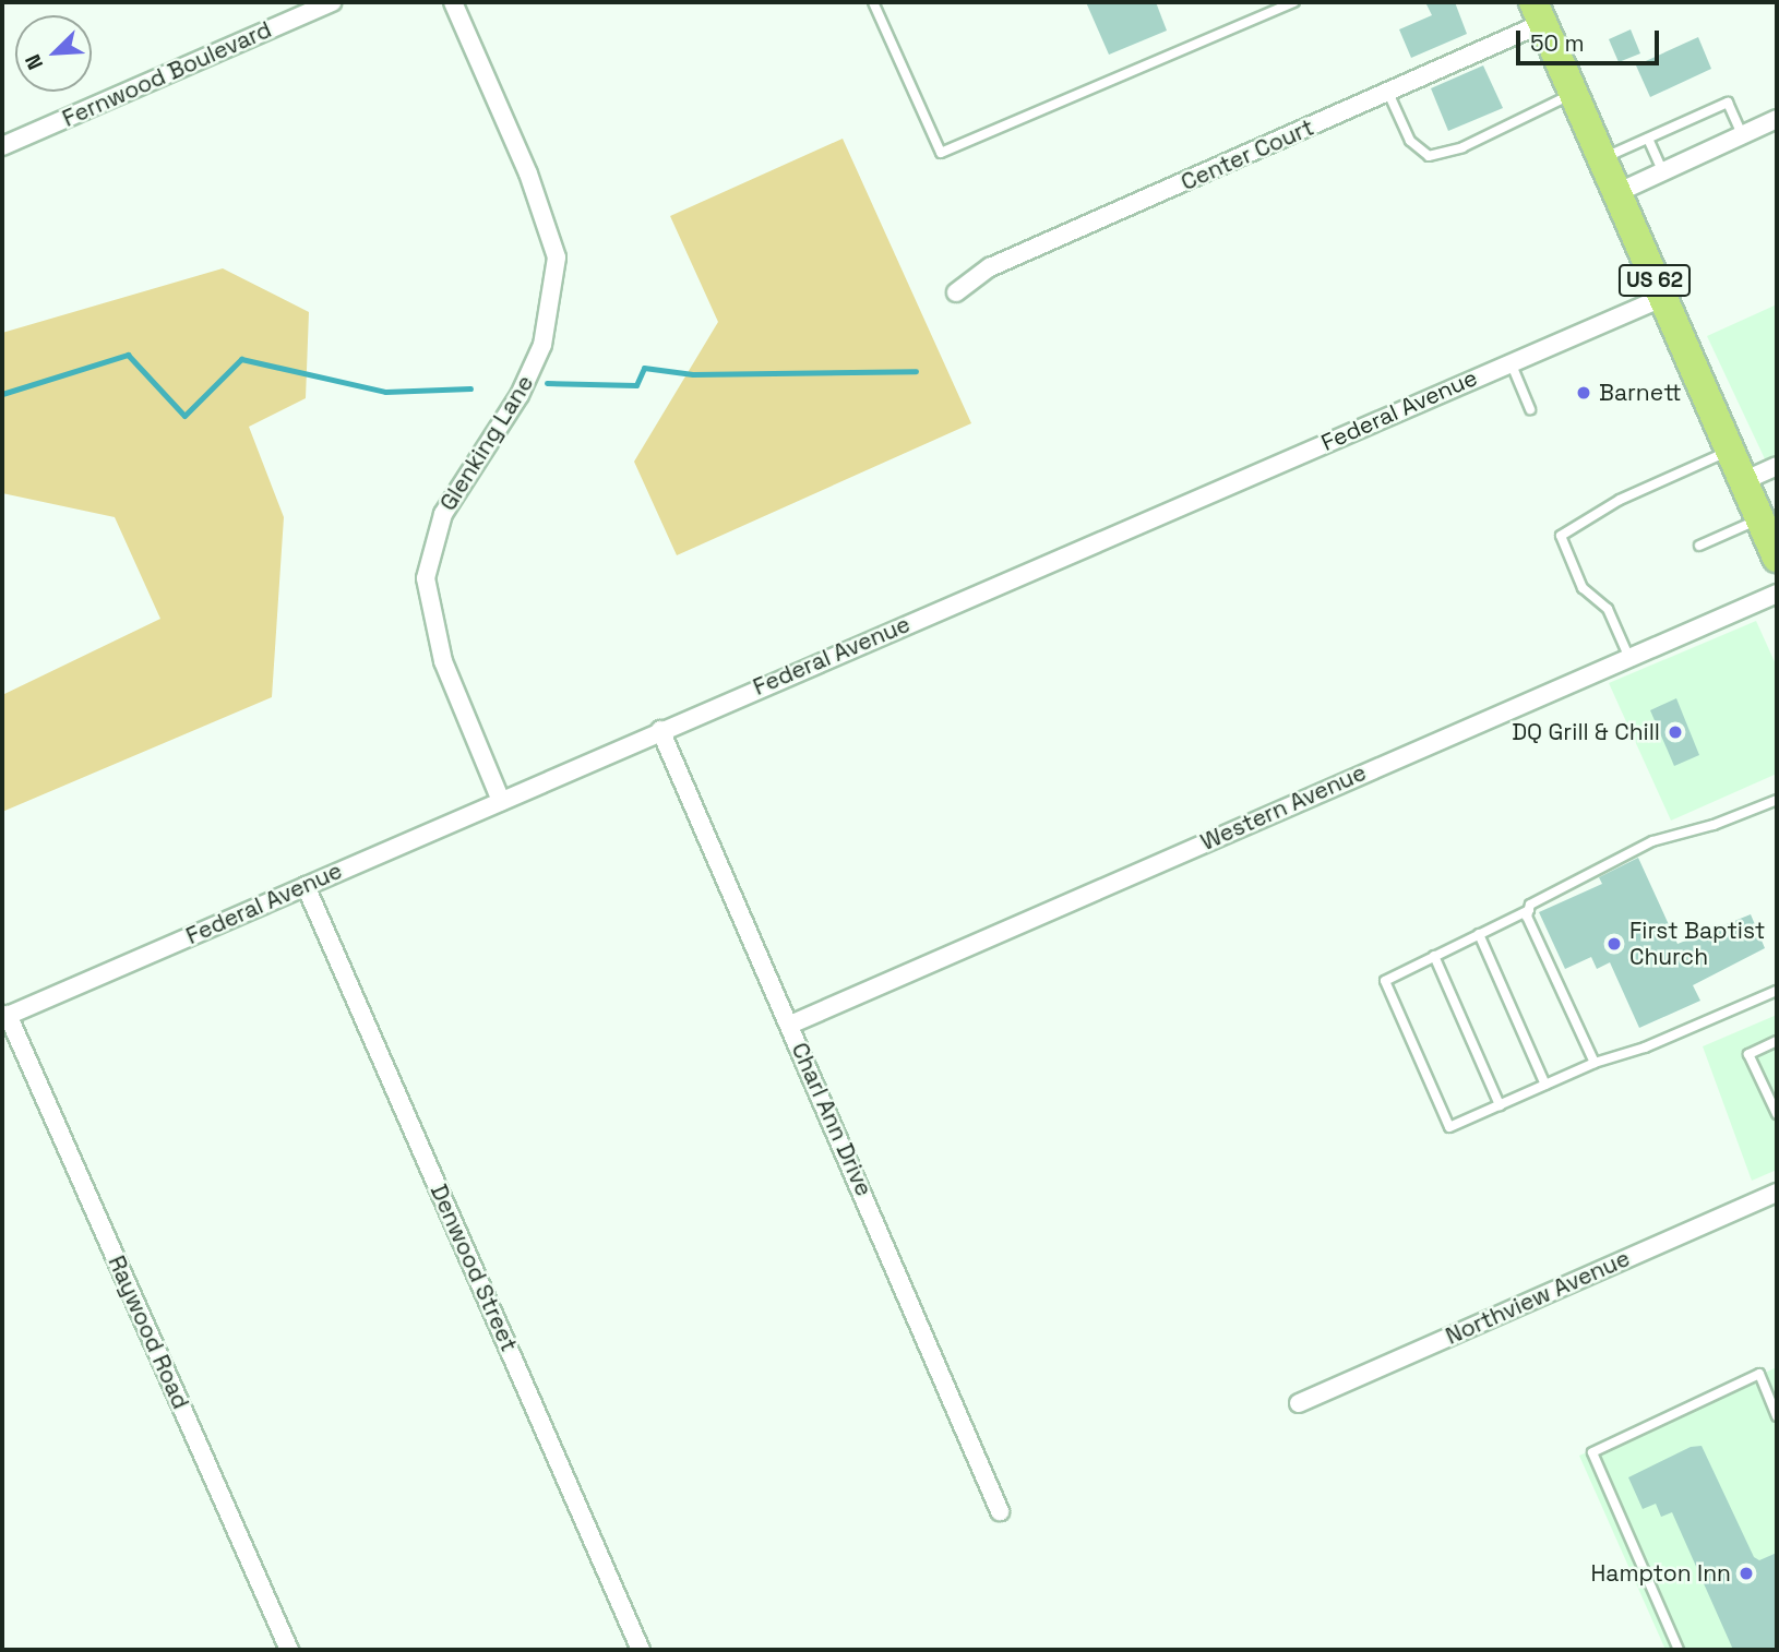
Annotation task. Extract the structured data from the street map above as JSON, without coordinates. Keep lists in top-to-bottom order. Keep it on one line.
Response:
{"streets":{"highway":["US 62"],"street":["Fernwood Boulevard","Center Court","Federal Avenue","Glenking Lane","Western Avenue","Charl Ann Drive","Denwood Street","Northview Avenue","Raywood Road"]},"crossings":[["Center Court","US 62"],["US 62","Federal Avenue"],["Federal Avenue","Glenking Lane"],["Federal Avenue","Charl Ann Drive"],["Federal Avenue","Denwood Street"],["Federal Avenue","Raywood Road"],["Western Avenue","Charl Ann Drive"]],"places":["Barnett","DQ Grill & Chill","First Baptist Church","Hampton Inn"],"scale_bar":"50 m","north":"bottom left"}
